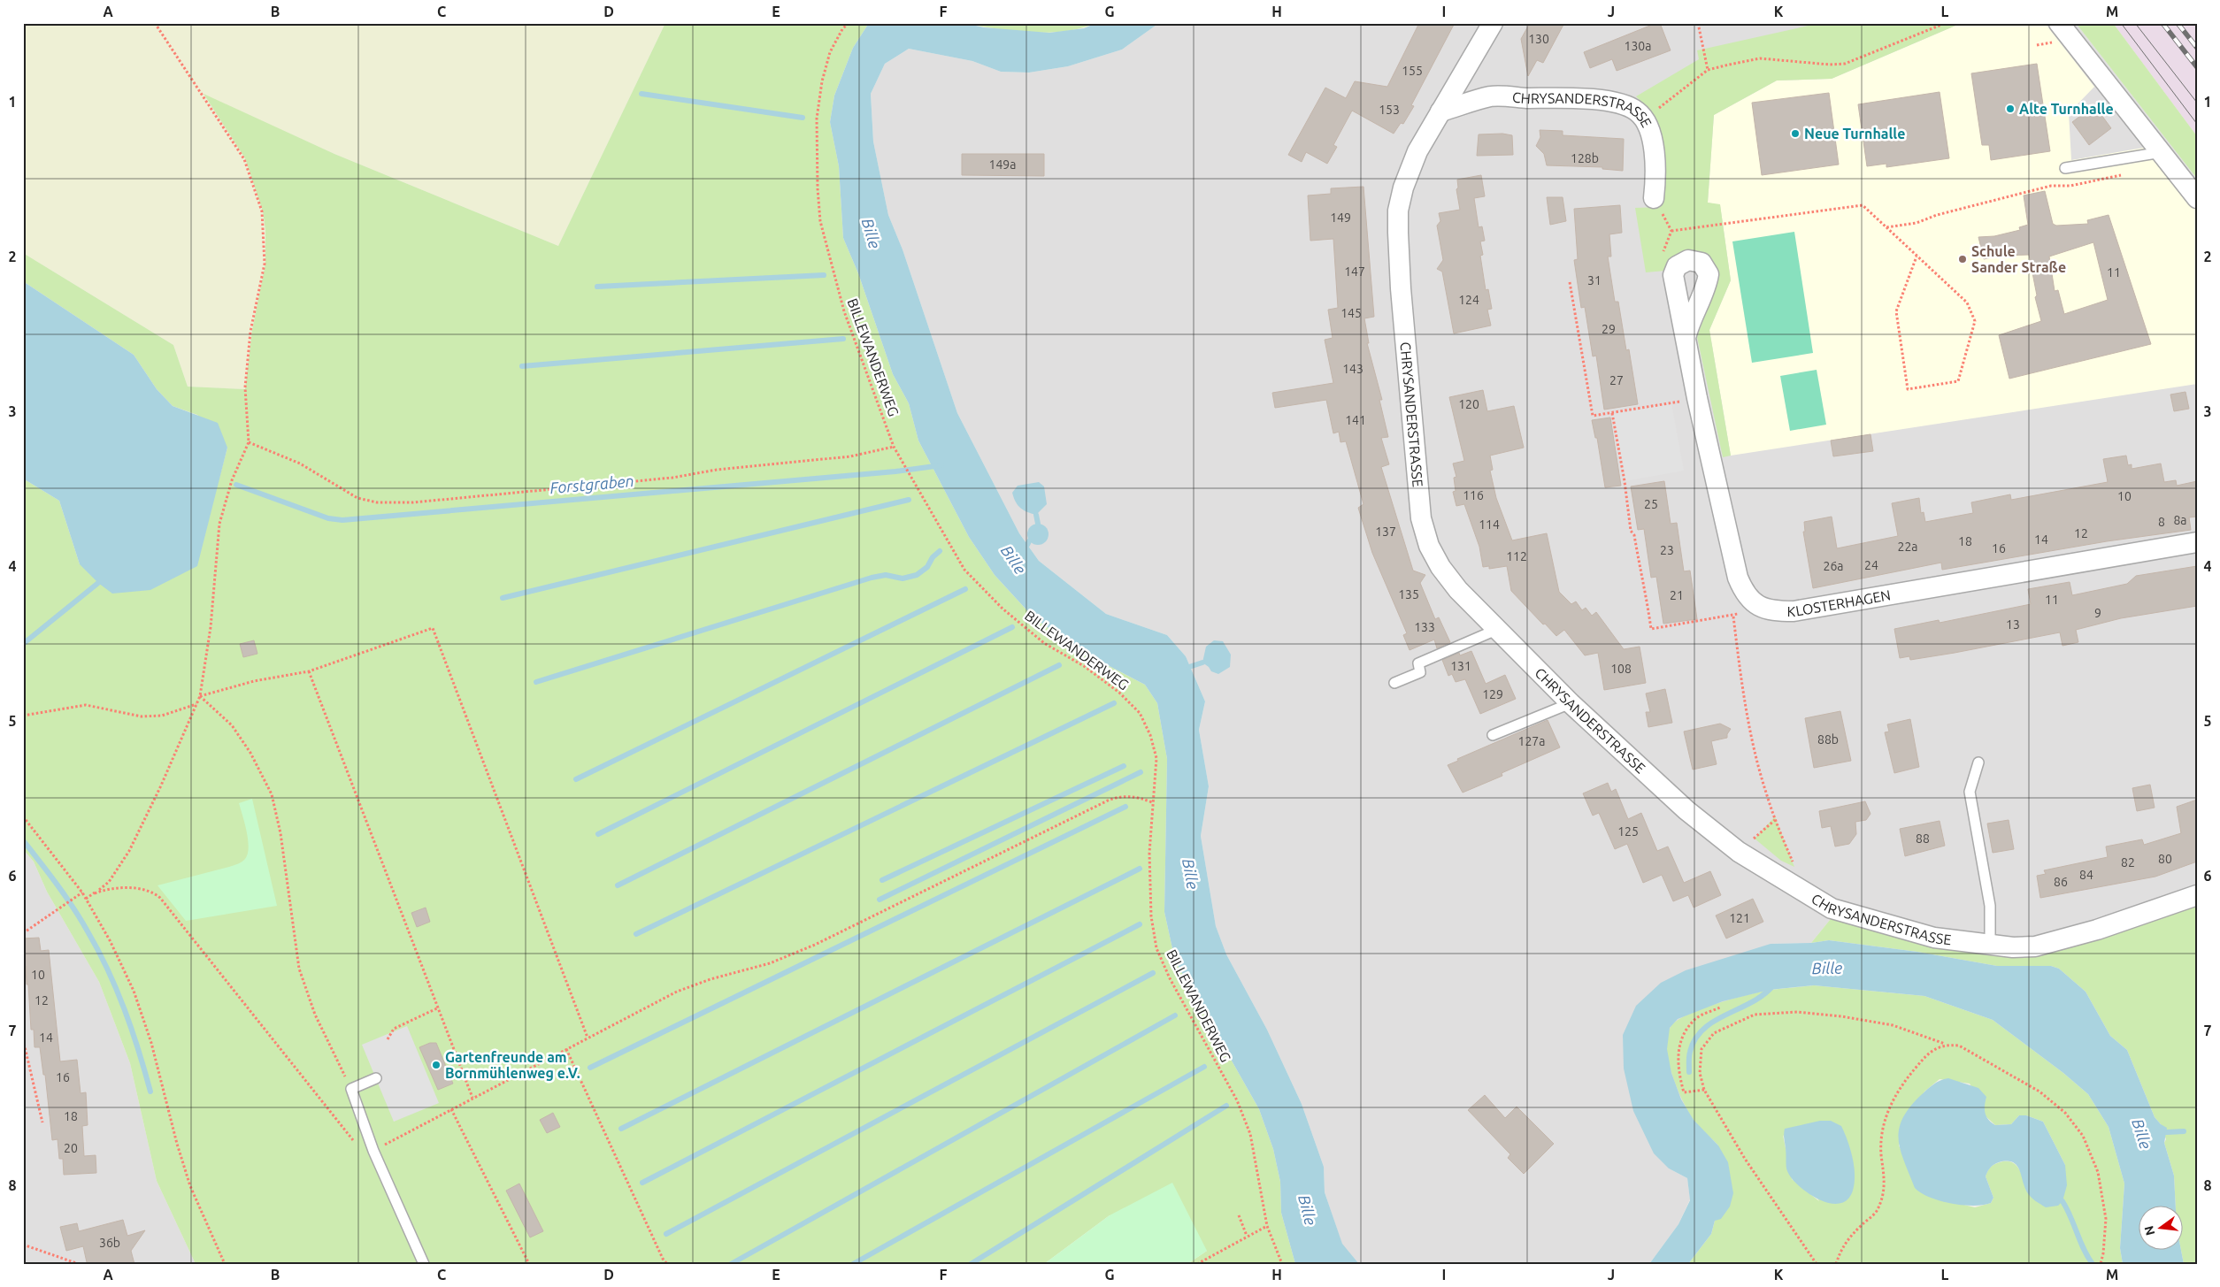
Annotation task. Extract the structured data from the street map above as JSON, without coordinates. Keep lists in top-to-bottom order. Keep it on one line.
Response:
{"streets":{"street":["CHRYSANDERSTRASSE","KLOSTERHAGEN"],"path":["BILLEWANDERWEG"]},"water":["Bille","Forstgraben"],"places":["Alte Turnhalle","Neue Turnhalle","Schule Sander Straße","Gartenfreunde am Bornmühlenweg e.V."],"house_numbers":["130","130a","155","153","128b","149a","149","147","11","31","124","145","29","143","27","120","141","116","10","25","8a","8","114","137","12","14","18","22a","16","23","112","24","26a","135","21","11","9","13","133","131","108","129","88b","127a","125","88","80","82","84","86","121","10","12","14","16","18","20","36b"],"north":"left","grid":{"columns":["A","B","C","D","E","F","G","H","I","J","K","L","M"],"rows":["1","2","3","4","5","6","7","8"]}}
